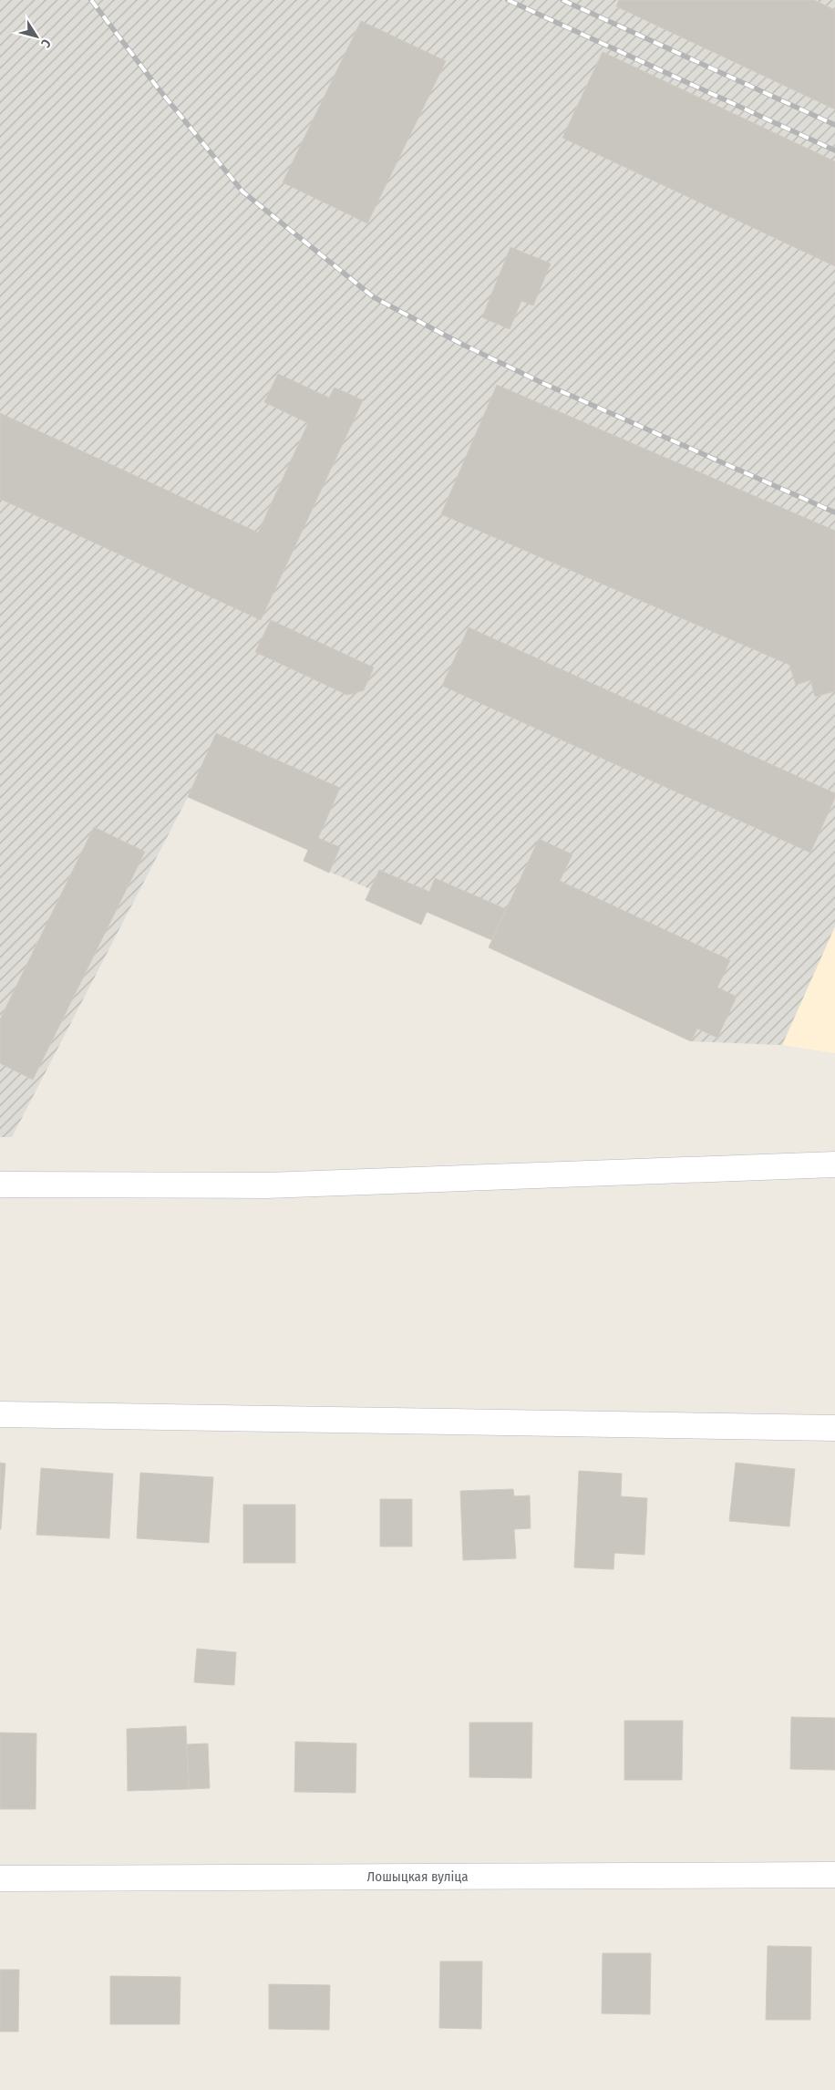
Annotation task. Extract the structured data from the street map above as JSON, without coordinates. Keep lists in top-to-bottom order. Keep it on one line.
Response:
{"streets":{"street":["Лошыцкая вуліца"]},"north":"bottom right"}
